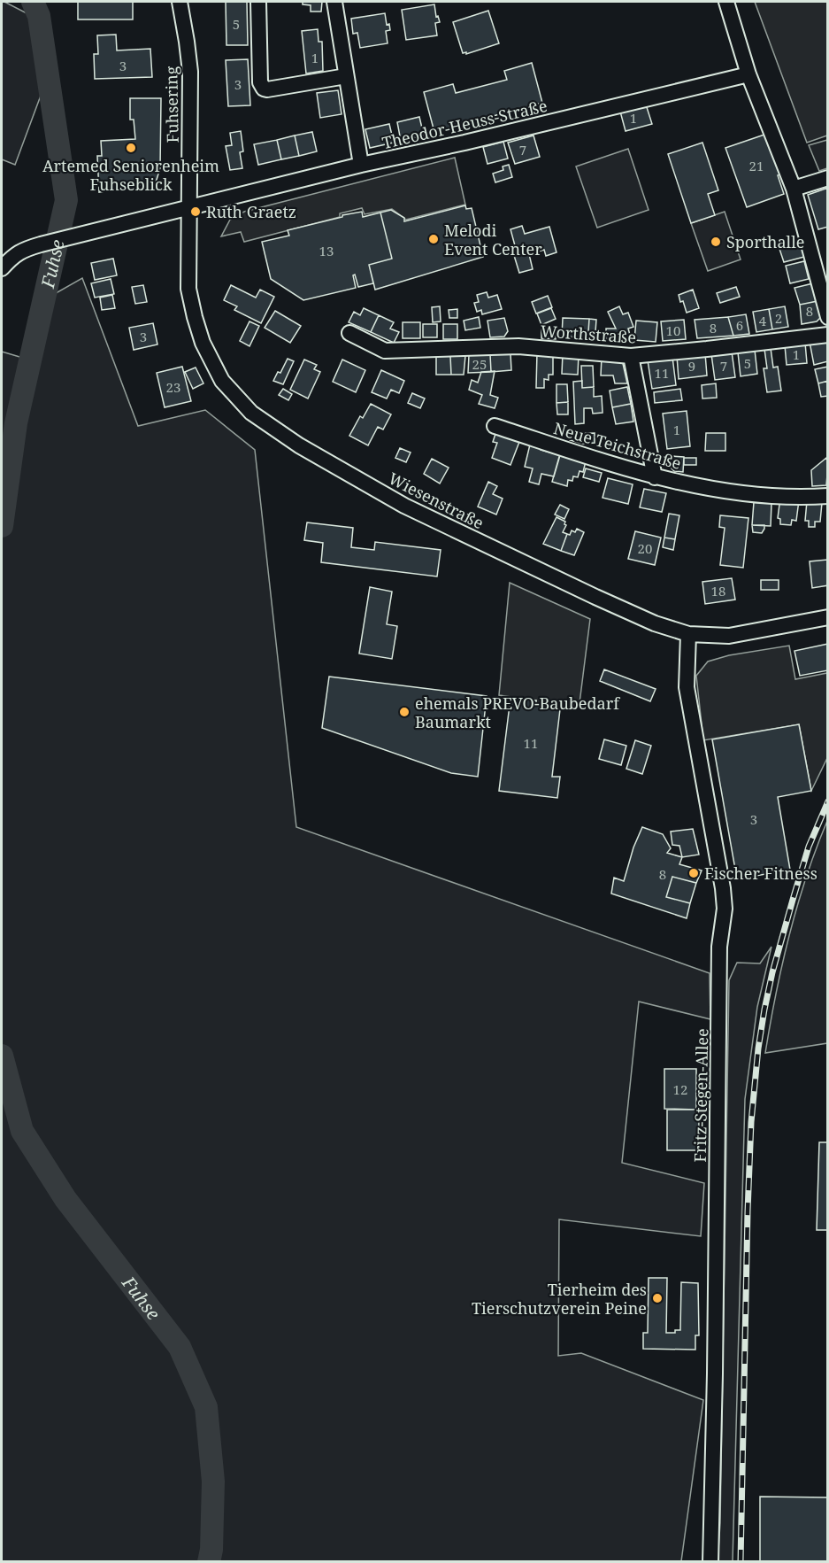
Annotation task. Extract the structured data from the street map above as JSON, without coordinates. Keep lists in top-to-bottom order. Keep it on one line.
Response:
{"streets":{"street":["Fuhsering","Theodor-Heuss-Straße","Worthstraße","Neue Teichstraße","Wiesenstraße","Fritz-Stegen-Allee"]},"crossings":[["Fuhsering","Theodor-Heuss-Straße"],["Fuhsering","Wiesenstraße"],["Theodor-Heuss-Straße","Wiesenstraße"],["Wiesenstraße","Fritz-Stegen-Allee"]],"water":["Fuhse"],"places":["Artemed Seniorenheim Fuhseblick","Ruth Graetz","Melodi Event Center","Sporthalle","ehemals PREVO-Baubedarf Baumarkt","Fischer Fitness","Tierheim des Tierschutzverein Peine"],"house_numbers":["5","1","3","3","1","7","21","13","8","2","4","6","8","10","3","1","5","25","9","7","11","23","1","20","18","11","3","8","12"]}
